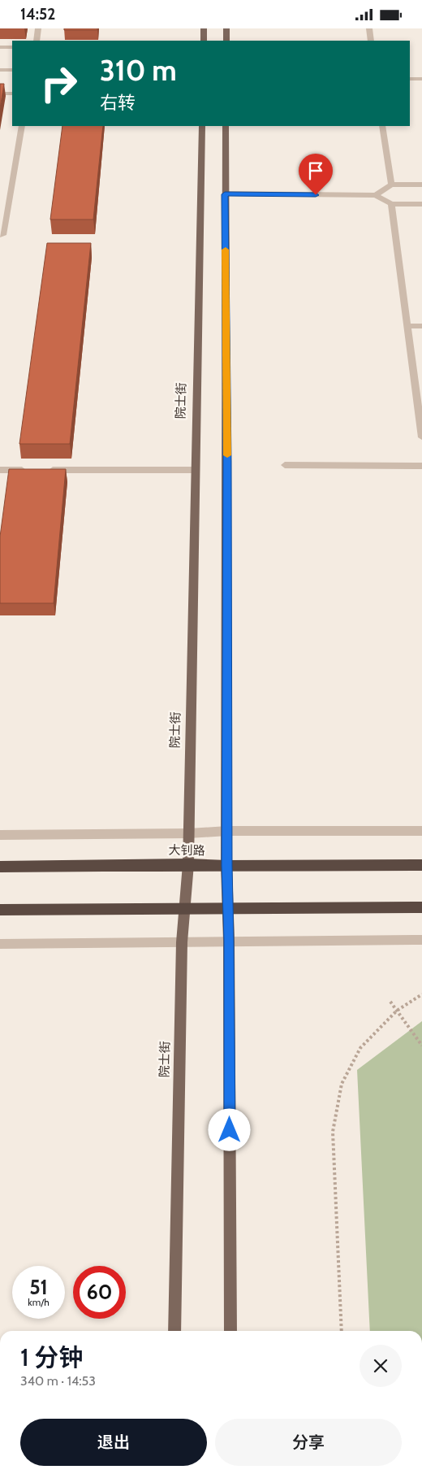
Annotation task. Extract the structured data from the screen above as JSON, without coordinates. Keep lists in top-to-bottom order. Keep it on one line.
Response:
{"streets":{"highway":["大钊路"],"main road":["院士街"]},"crossings":[["院士街","大钊路"]],"page":{"status":"14:52","turn":["310 m","右转"],"speed":"51 km/h","limit":"60","heading":["1 分钟","340 m · 14:53"],"buttons":["退出","分享"]}}
